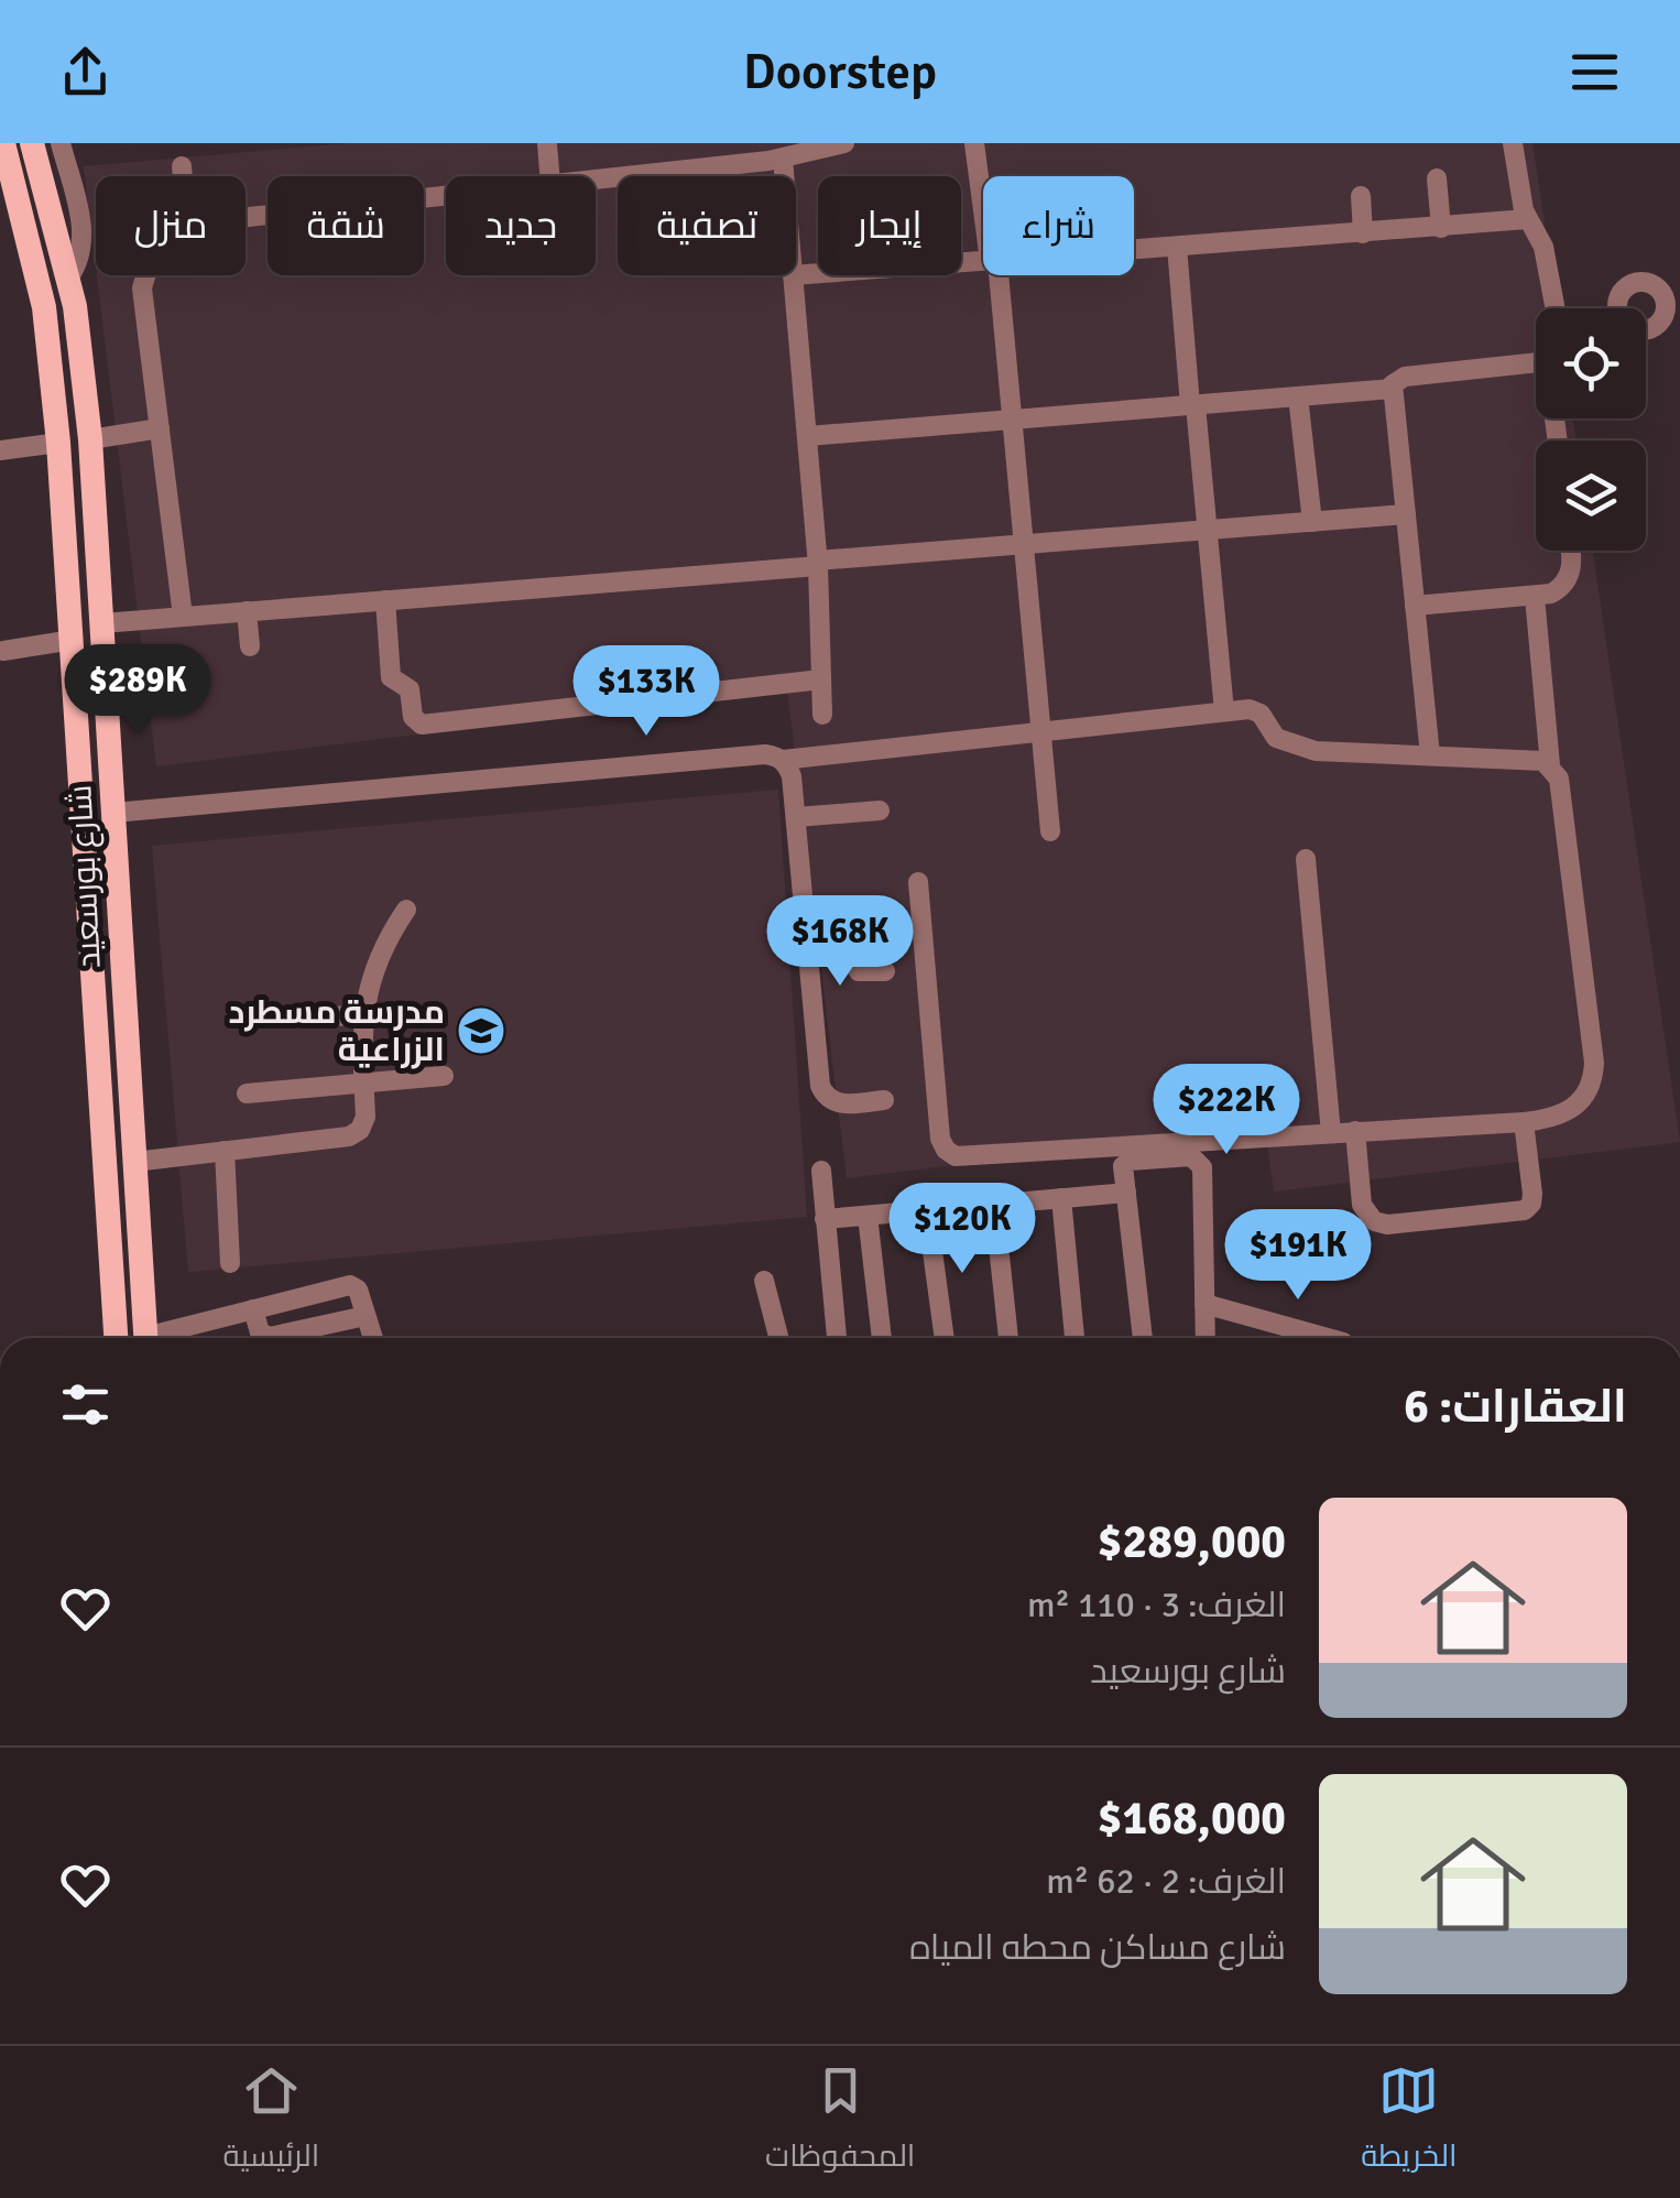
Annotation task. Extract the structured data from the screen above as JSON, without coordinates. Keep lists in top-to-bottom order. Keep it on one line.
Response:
{"streets":{"main road":["شارع بورسعيد"]},"places":{"school or university":["مدرسة مسطرد الزراعية"]},"page":{"header":"Doorstep","chip":["شراء","إيجار","تصفية","جديد","شقة","منزل"],"price":["$289K","$133K","$168K","$222K","$120K","$191K"],"heading":"العقارات: 6","list":[{"name":"$289,000","note":"الغرف: 3 · 110 m² · شارع بورسعيد"},{"name":"$168,000","note":"الغرف: 2 · 62 m² · شارع مساكن محطه المياه"}],"tabs":["الخريطة","المحفوظات","الرئيسية"]}}
